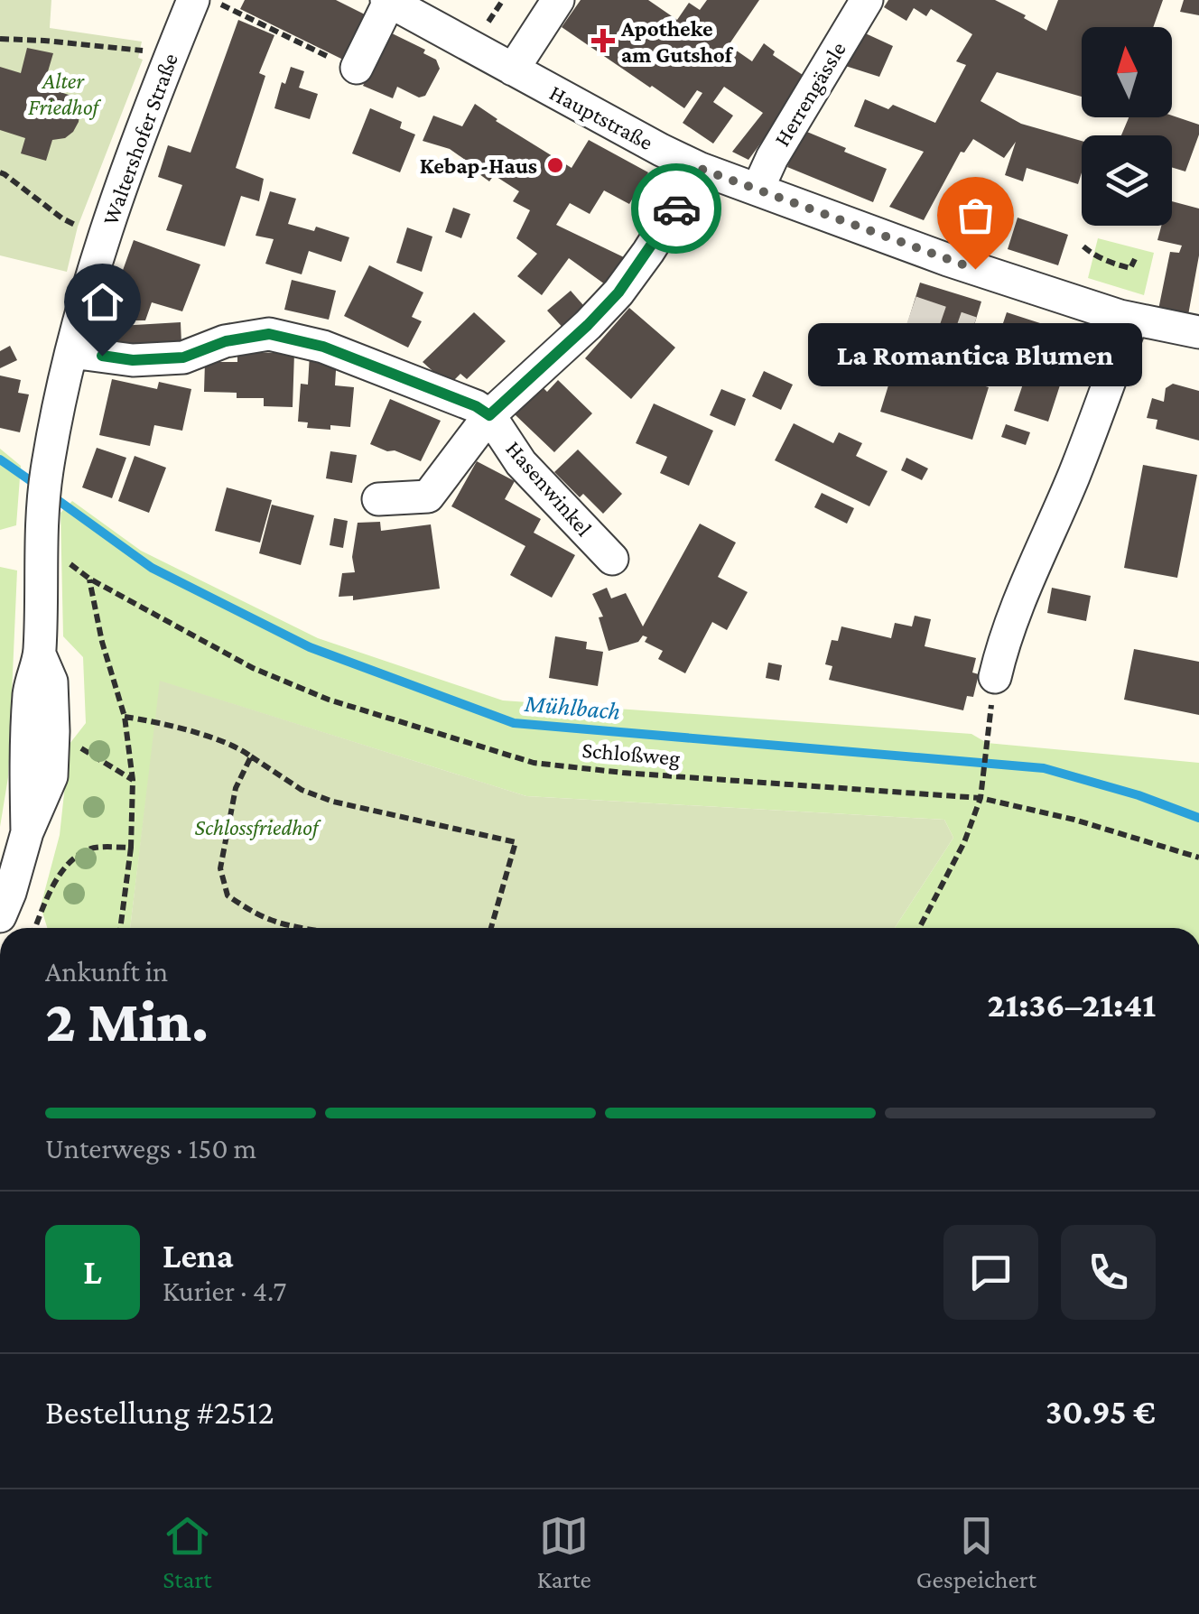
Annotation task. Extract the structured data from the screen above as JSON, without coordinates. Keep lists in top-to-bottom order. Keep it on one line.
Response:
{"streets":{"street":["Herrengässle","Hauptstraße","Waltershofer Straße","Hasenwinkel"],"path":["Schloßweg"]},"crossings":[["Herrengässle","Hauptstraße"],["Hauptstraße","Hasenwinkel"]],"water":["Mühlbach"],"parks":["Alter Friedhof","Schlossfriedhof"],"places":{"health":["Apotheke am Gutshof"],"other":["Kebap-Haus","La Romantica Blumen"]},"north":"top","page":{"bubble":"La Romantica Blumen","heading":["2 Min.","Ankunft in","21:36–21:41"],"panel":["Lena","Kurier · 4.7","Bestellung #2512","30.95 €"],"bar":"Unterwegs · 150 m","round":"L","tabs":["Start","Karte","Gespeichert"]}}
